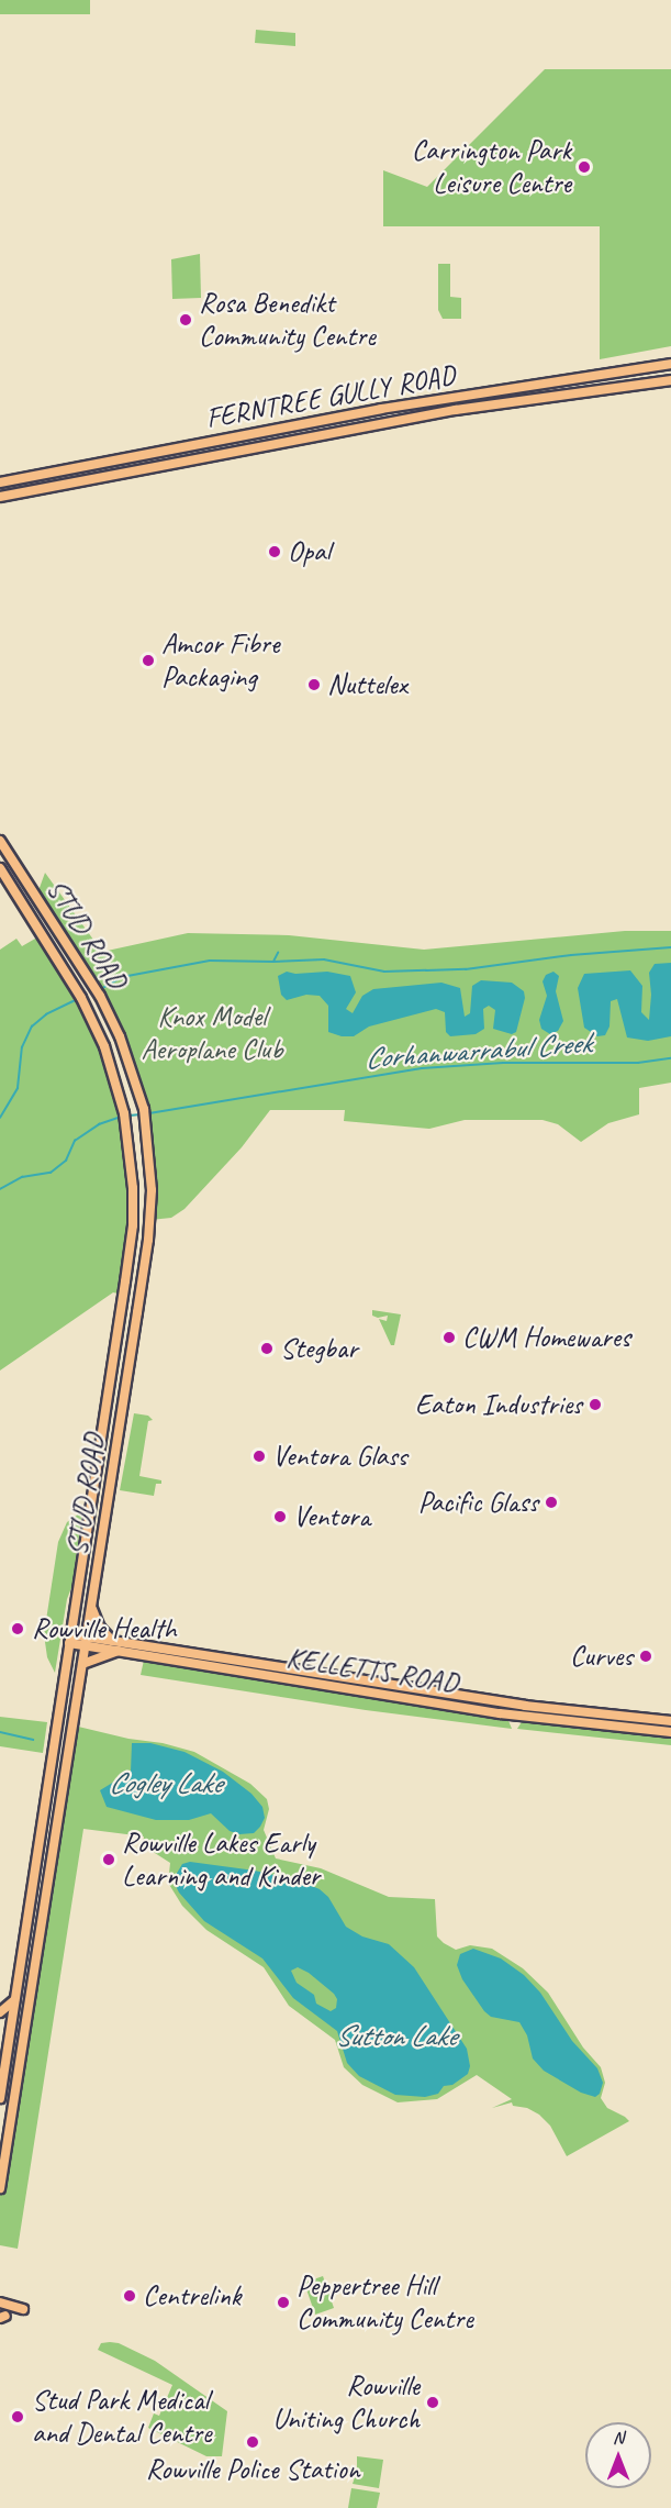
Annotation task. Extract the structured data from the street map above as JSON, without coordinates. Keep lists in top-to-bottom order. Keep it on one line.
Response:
{"streets":{"main road":["FERNTREE GULLY ROAD","STUD ROAD","KELLETTS ROAD"]},"crossings":[["STUD ROAD","KELLETTS ROAD"]],"water":["Corhanwarrabul Creek","Cogley Lake","Sutton Lake"],"parks":["Knox Model Aeroplane Club"],"places":["Carrington Park Leisure Centre","Rosa Benedikt Community Centre","Opal","Amcor Fibre Packaging","Nuttelex","CWM Homewares","Stegbar","Eaton Industries","Ventora Glass","Pacific Glass","Ventora","Rowville Health","Curves","Rowville Lakes Early Learning and Kinder","Centrelink","Peppertree Hill Community Centre","Rowville Uniting Church","Stud Park Medical and Dental Centre","Rowville Police Station"],"north":"top"}
